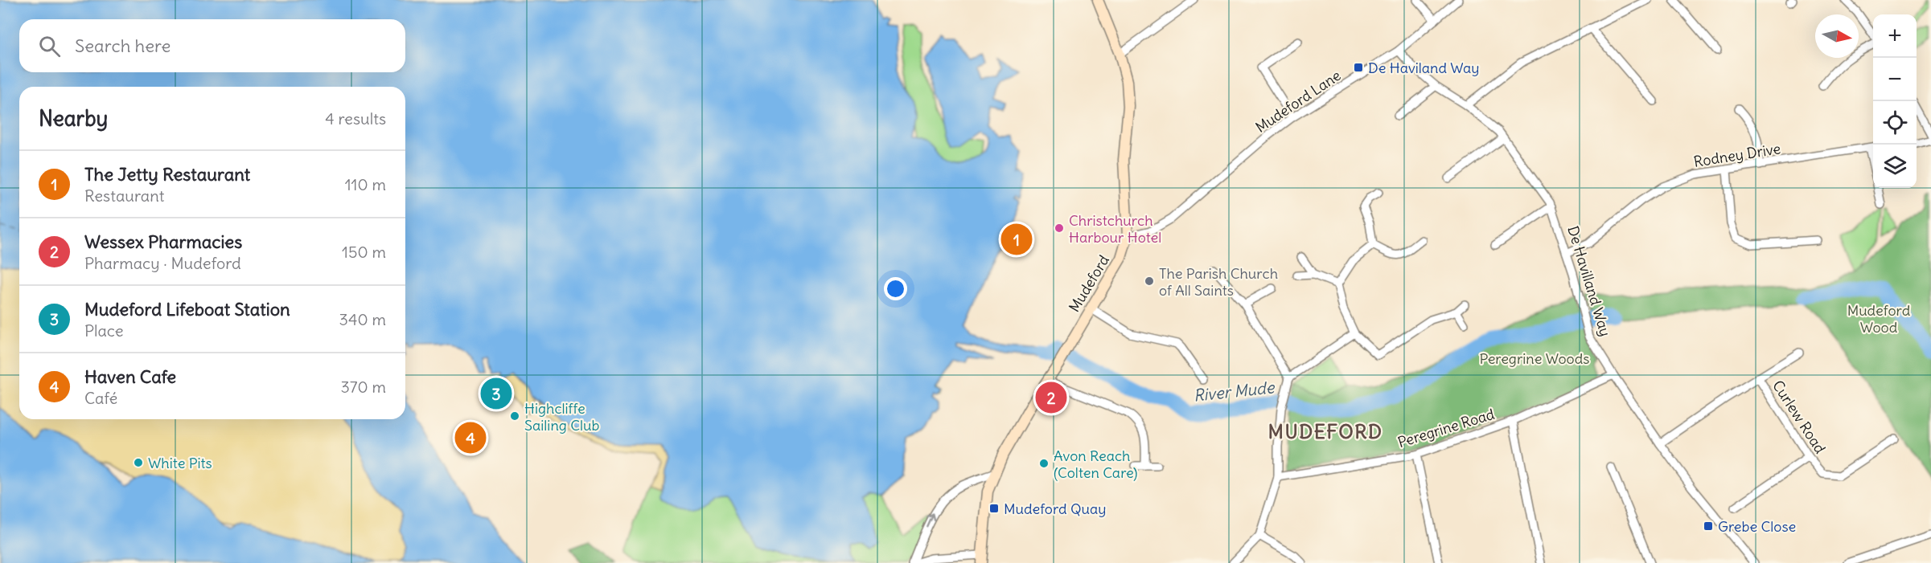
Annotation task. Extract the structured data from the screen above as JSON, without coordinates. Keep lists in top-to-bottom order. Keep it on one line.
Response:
{"streets":{"street":["Mudeford Lane","Rodney Drive","De Havilland Way","Mudeford","Curlew Road","Peregrine Road"]},"crossings":[["Mudeford Lane","De Havilland Way"],["Mudeford Lane","Mudeford"],["Rodney Drive","De Havilland Way"],["De Havilland Way","Curlew Road"],["De Havilland Way","Peregrine Road"]],"districts":["MUDEFORD"],"water":["River Mude"],"parks":["Mudeford Wood","Peregrine Woods"],"places":{"transit":["De Haviland Way","Mudeford Quay","Grebe Close"],"other":["Christchurch Harbour Hotel","The Parish Church of All Saints","Highcliffe Sailing Club","White Pits","Avon Reach (Colten Care)"]},"north":"right","page":{"map_buttons":["+","−"],"search":"Search here","heading":["Nearby","4 results"],"list":[{"mark":"1","name":"The Jetty Restaurant","note":"Restaurant","value":"110 m"},{"mark":"2","name":"Wessex Pharmacies","note":"Pharmacy · Mudeford","value":"150 m"},{"mark":"3","name":"Mudeford Lifeboat Station","note":"Place","value":"340 m"},{"mark":"4","name":"Haven Cafe","note":"Café","value":"370 m"}],"pins":["1","3","2","4"]}}
